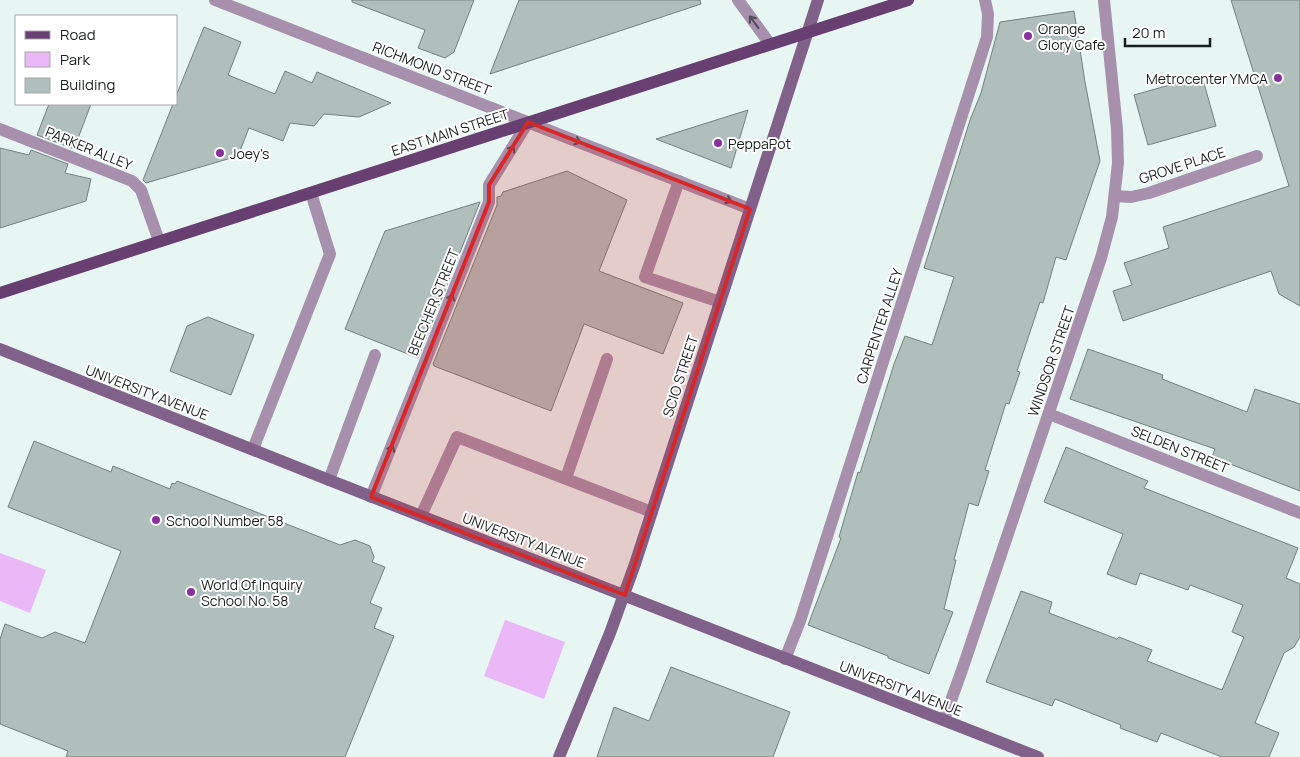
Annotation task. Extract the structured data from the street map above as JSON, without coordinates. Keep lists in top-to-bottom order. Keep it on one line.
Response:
{"streets":{"main road":["EAST MAIN STREET"],"street":["RICHMOND STREET","PARKER ALLEY","GROVE PLACE","BEECHER STREET","CARPENTER ALLEY","WINDSOR STREET","SCIO STREET","UNIVERSITY AVENUE","SELDEN STREET"]},"crossings":[["RICHMOND STREET","EAST MAIN STREET"],["RICHMOND STREET","BEECHER STREET"],["RICHMOND STREET","SCIO STREET"],["EAST MAIN STREET","PARKER ALLEY"],["EAST MAIN STREET","BEECHER STREET"],["EAST MAIN STREET","SCIO STREET"],["GROVE PLACE","WINDSOR STREET"],["BEECHER STREET","UNIVERSITY AVENUE"],["CARPENTER ALLEY","UNIVERSITY AVENUE"],["WINDSOR STREET","UNIVERSITY AVENUE"],["WINDSOR STREET","SELDEN STREET"],["SCIO STREET","UNIVERSITY AVENUE"]],"one_way":["RICHMOND STREET"],"places":["Orange Glory Cafe","Metrocenter YMCA","PeppaPot","Joey's","School Number 58","World Of Inquiry School No. 58"],"legend":["Road","Park","Building"],"scale_bar":"20 m"}
